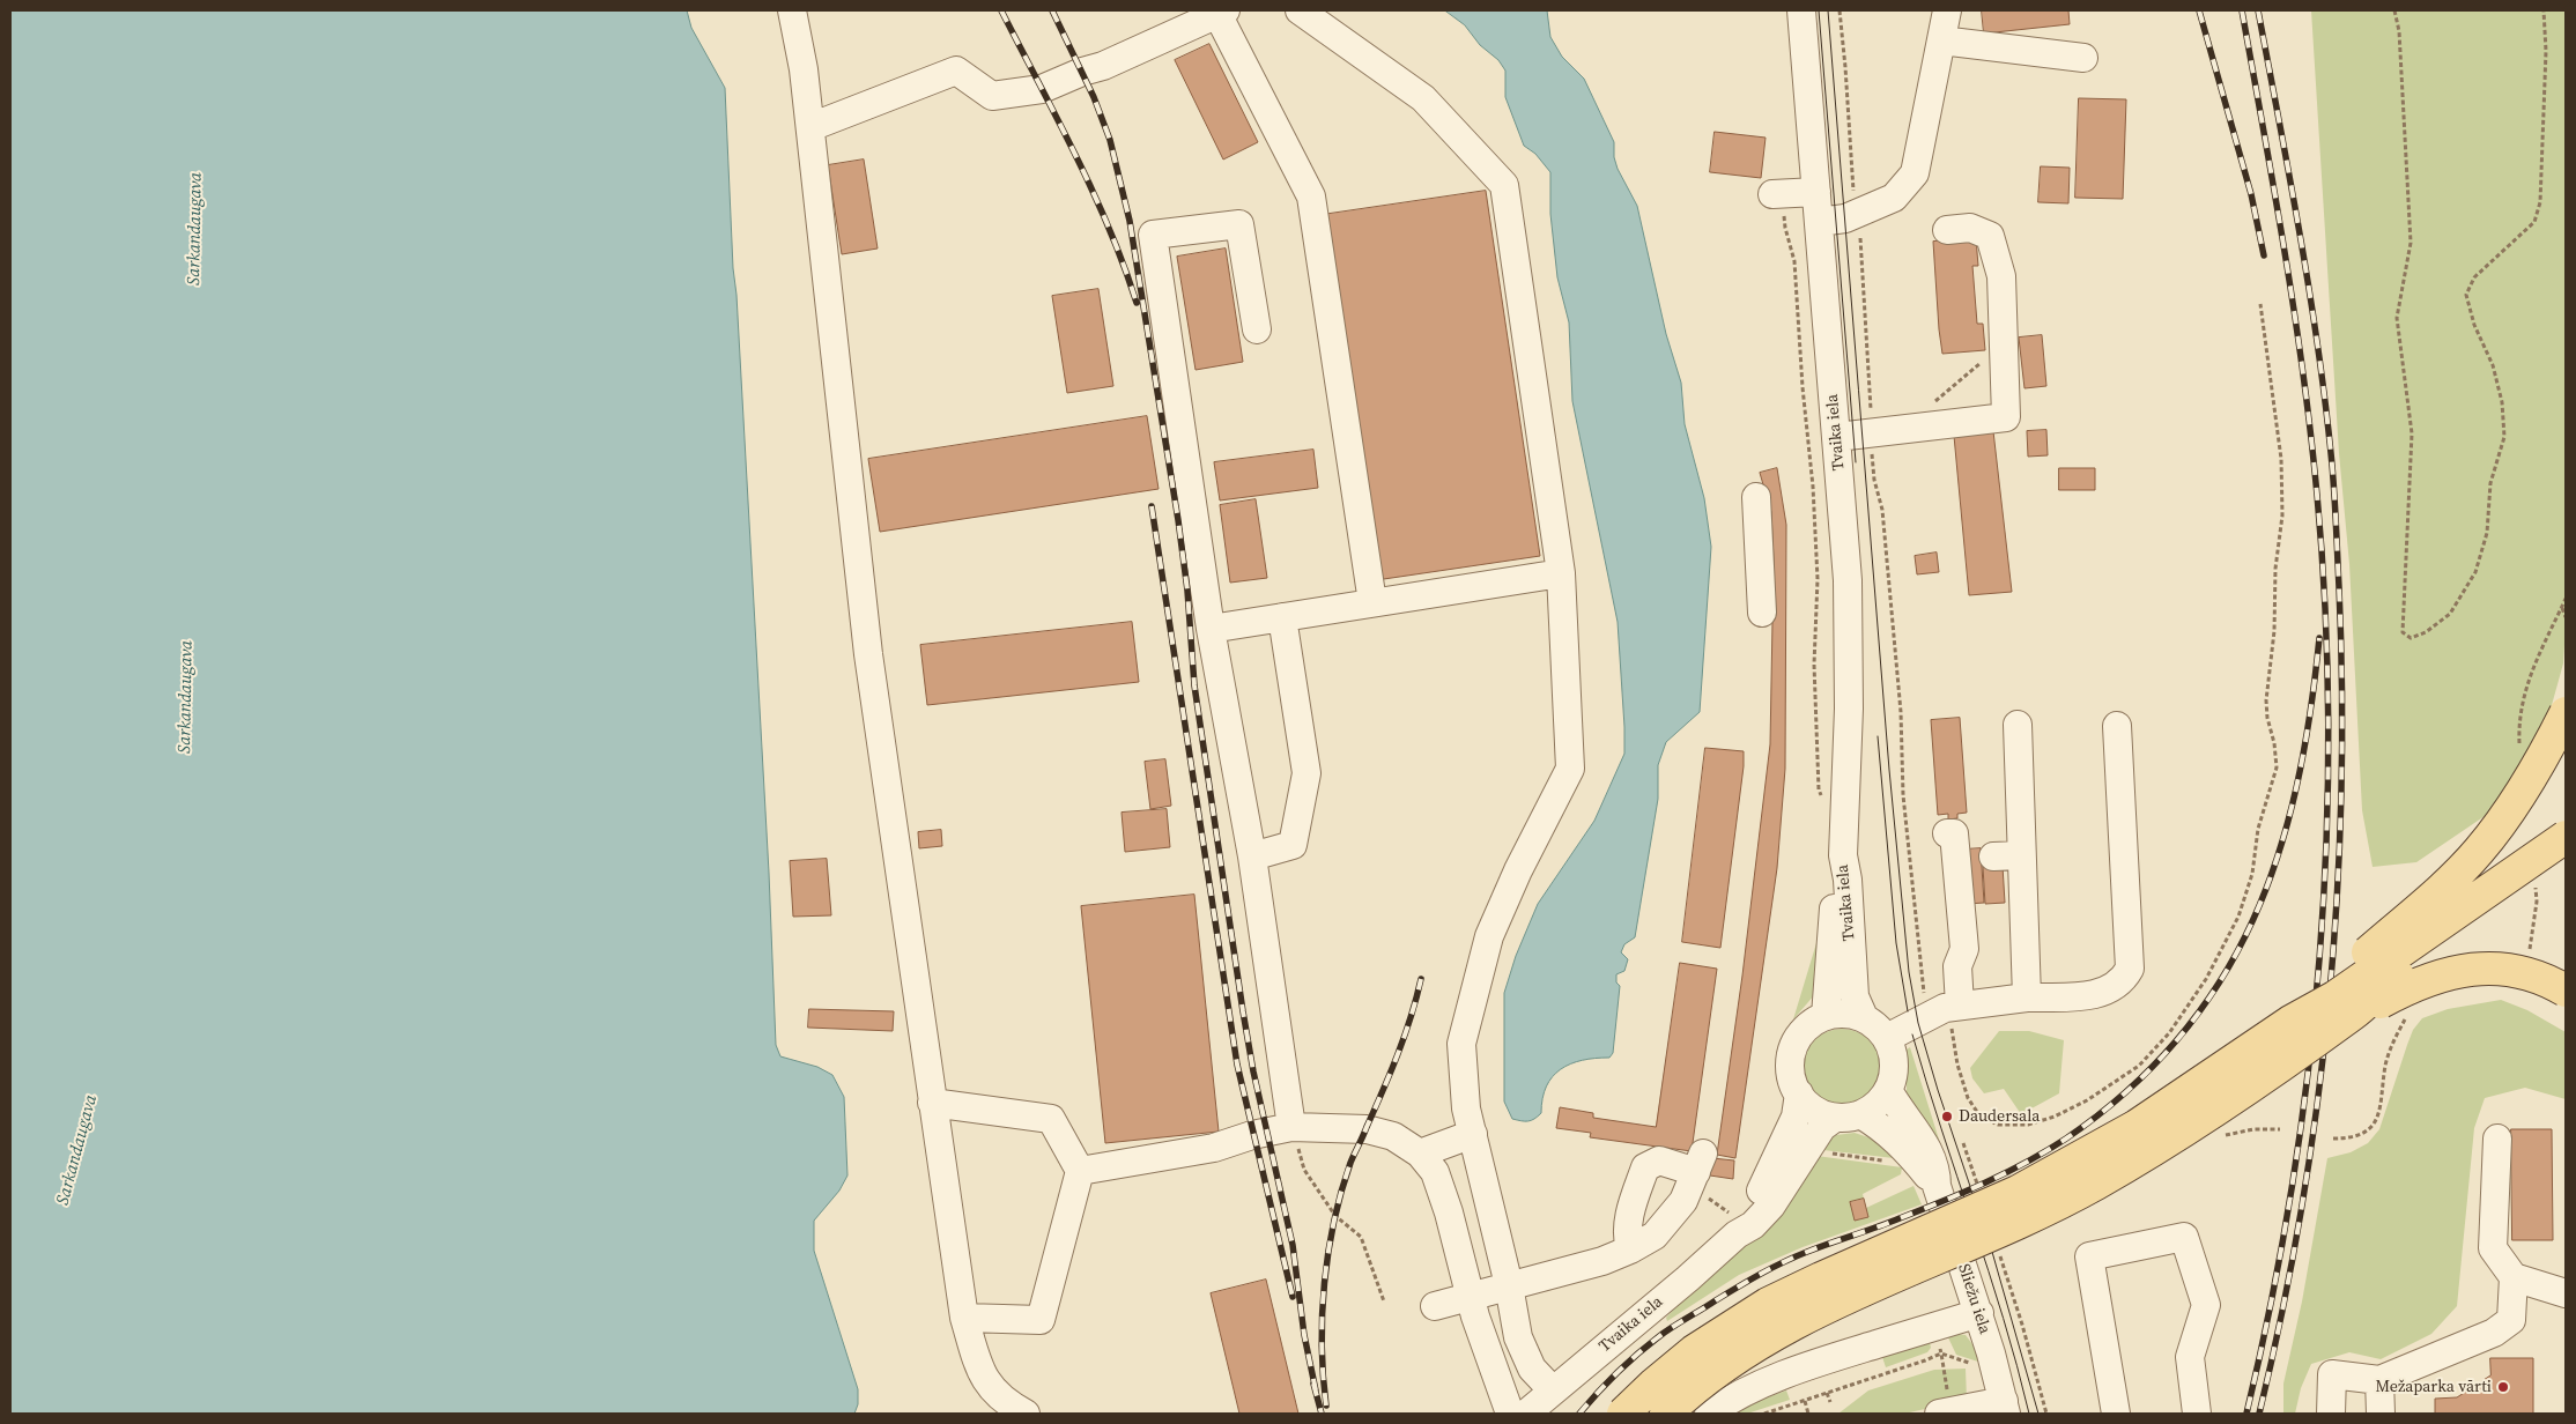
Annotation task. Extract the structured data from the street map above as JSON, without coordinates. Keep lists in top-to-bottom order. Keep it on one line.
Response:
{"streets":{"street":["Tvaika iela","Sliežu iela"]},"crossings":[["Tvaika iela","Sliežu iela"]],"water":["Sarkandaugava"],"places":["Daudersala","Mežaparka vārti"]}
